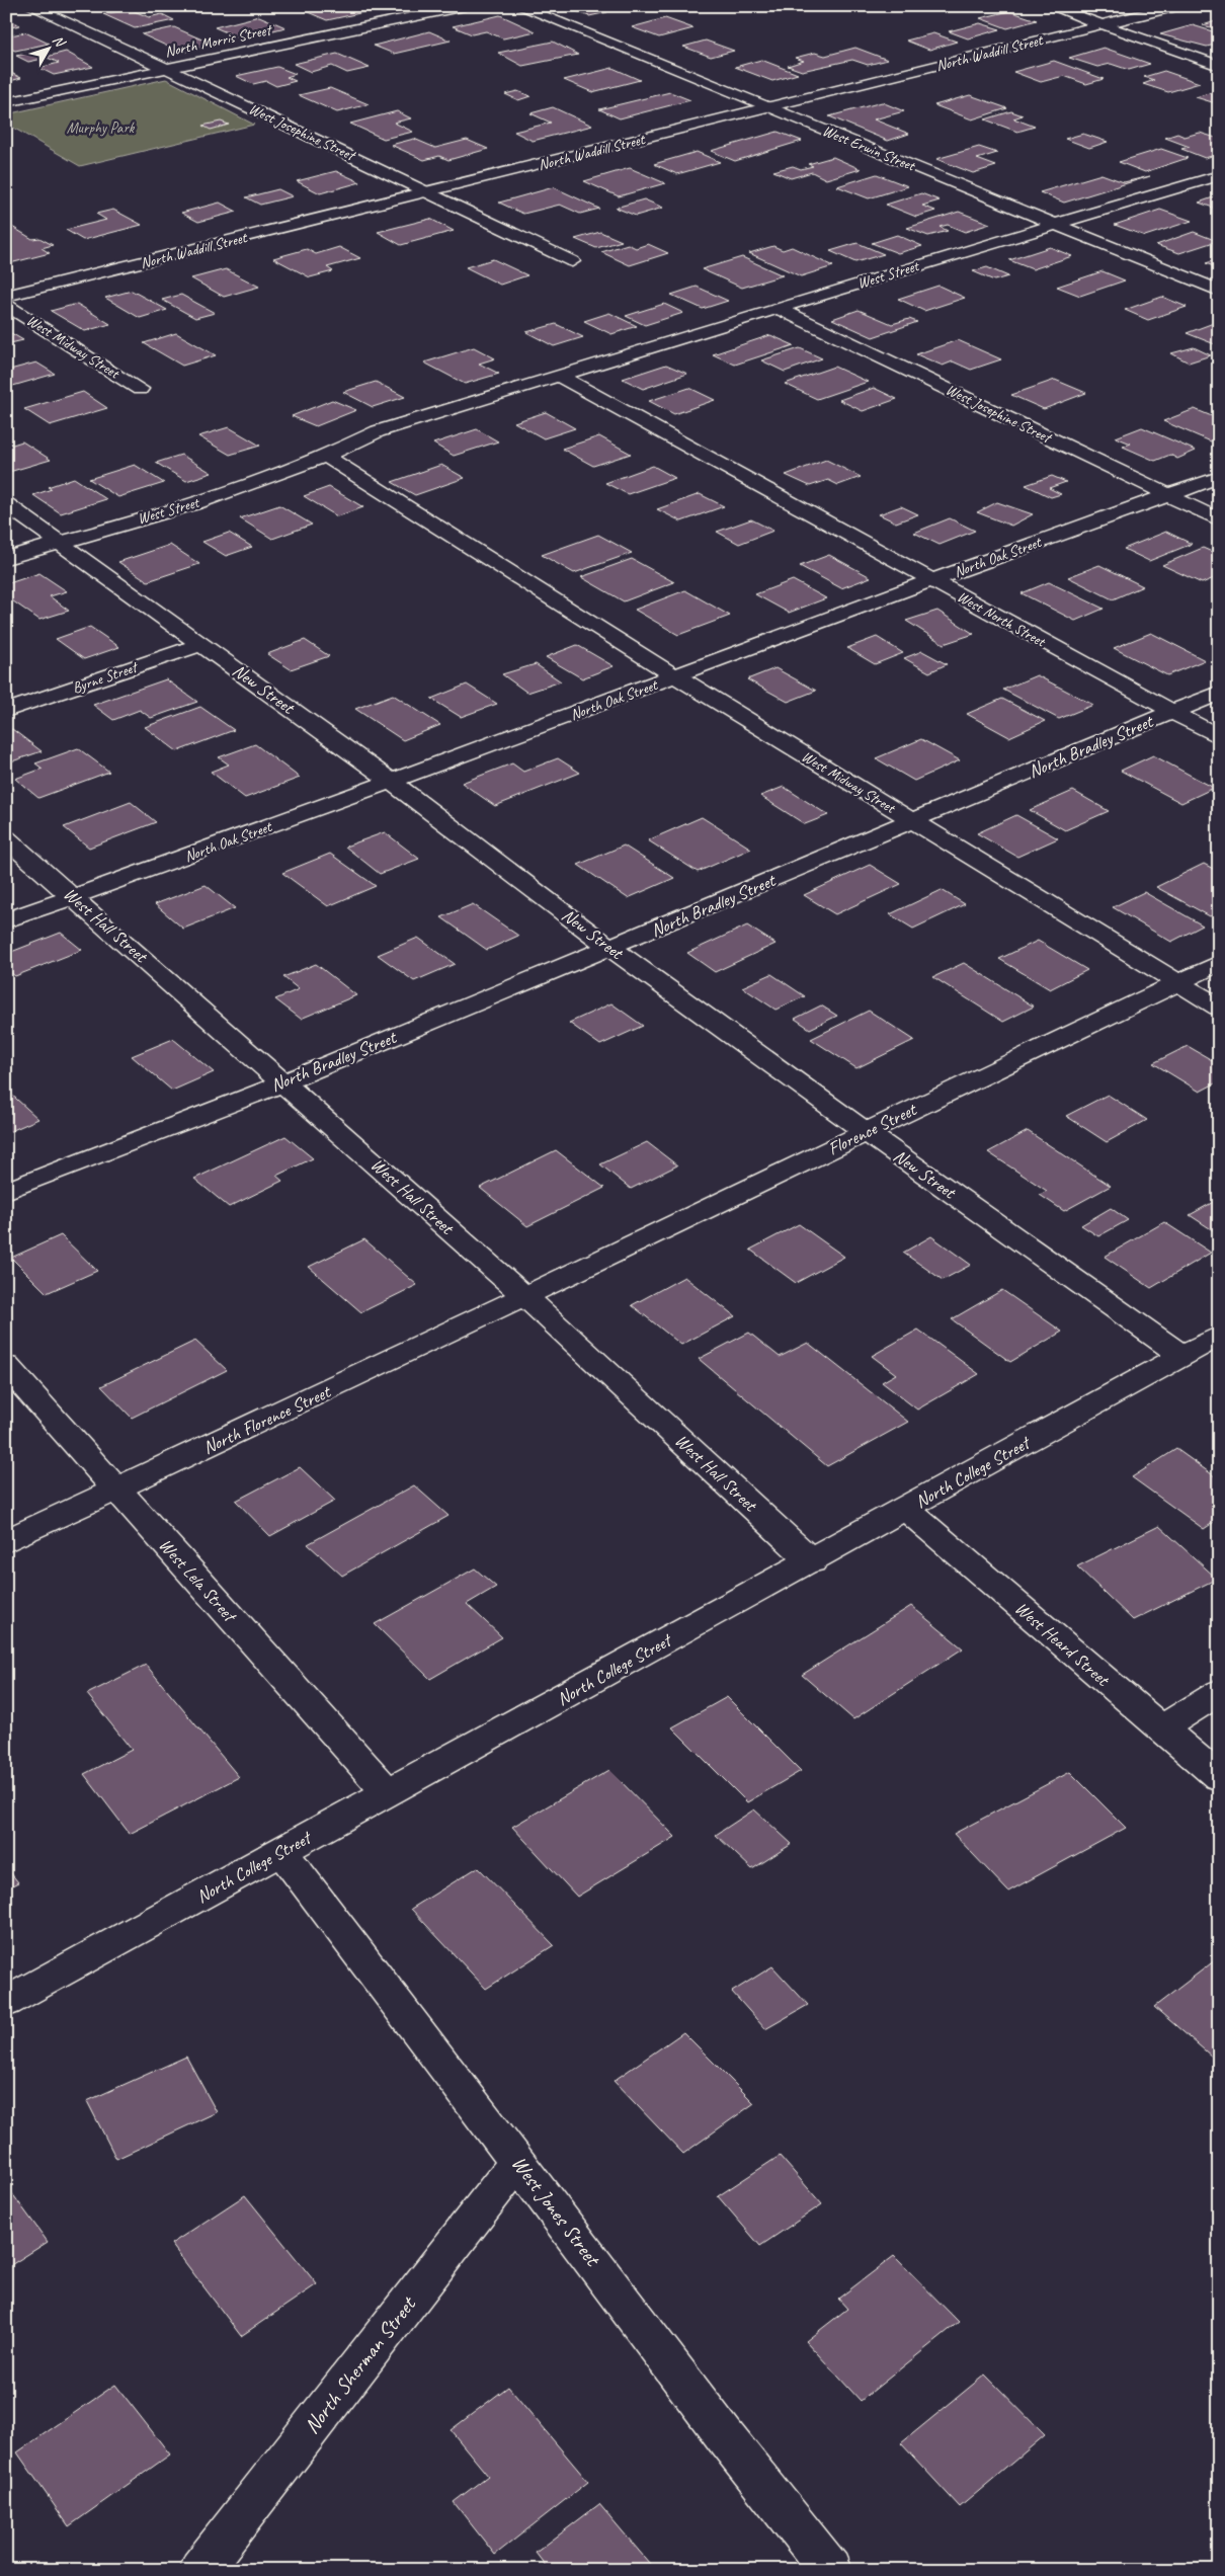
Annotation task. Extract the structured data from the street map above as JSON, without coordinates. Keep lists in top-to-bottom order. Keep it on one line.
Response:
{"streets":{"street":["North Morris Street","North Waddill Street","West Josephine Street","West Erwin Street","West Street","West Midway Street","North Oak Street","West North Street","Byrne Street","New Street","North Bradley Street","West Hall Street","Florence Street","North Florence Street","North College Street","West Lela Street","West Heard Street","West Jones Street","North Sherman Street"]},"crossings":[["North Morris Street","West Josephine Street"],["North Waddill Street","West Josephine Street"],["North Waddill Street","West Erwin Street"],["West Josephine Street","West Street"],["West Josephine Street","North Oak Street"],["West Erwin Street","West Street"],["West Street","West Midway Street"],["West Street","West North Street"],["West Street","New Street"],["West Midway Street","North Oak Street"],["West Midway Street","North Bradley Street"],["West Midway Street","Florence Street"],["North Oak Street","West North Street"],["North Oak Street","New Street"],["North Oak Street","West Hall Street"],["West North Street","North Bradley Street"],["Byrne Street","New Street"],["New Street","North Bradley Street"],["New Street","Florence Street"],["New Street","North College Street"],["North Bradley Street","West Hall Street"],["West Hall Street","Florence Street"],["West Hall Street","North Florence Street"],["West Hall Street","North College Street"],["Florence Street","North Florence Street"],["North Florence Street","West Lela Street"],["North College Street","West Lela Street"],["North College Street","West Heard Street"],["North College Street","West Jones Street"],["West Jones Street","North Sherman Street"]],"parks":["Murphy Park"],"north":"top right"}
